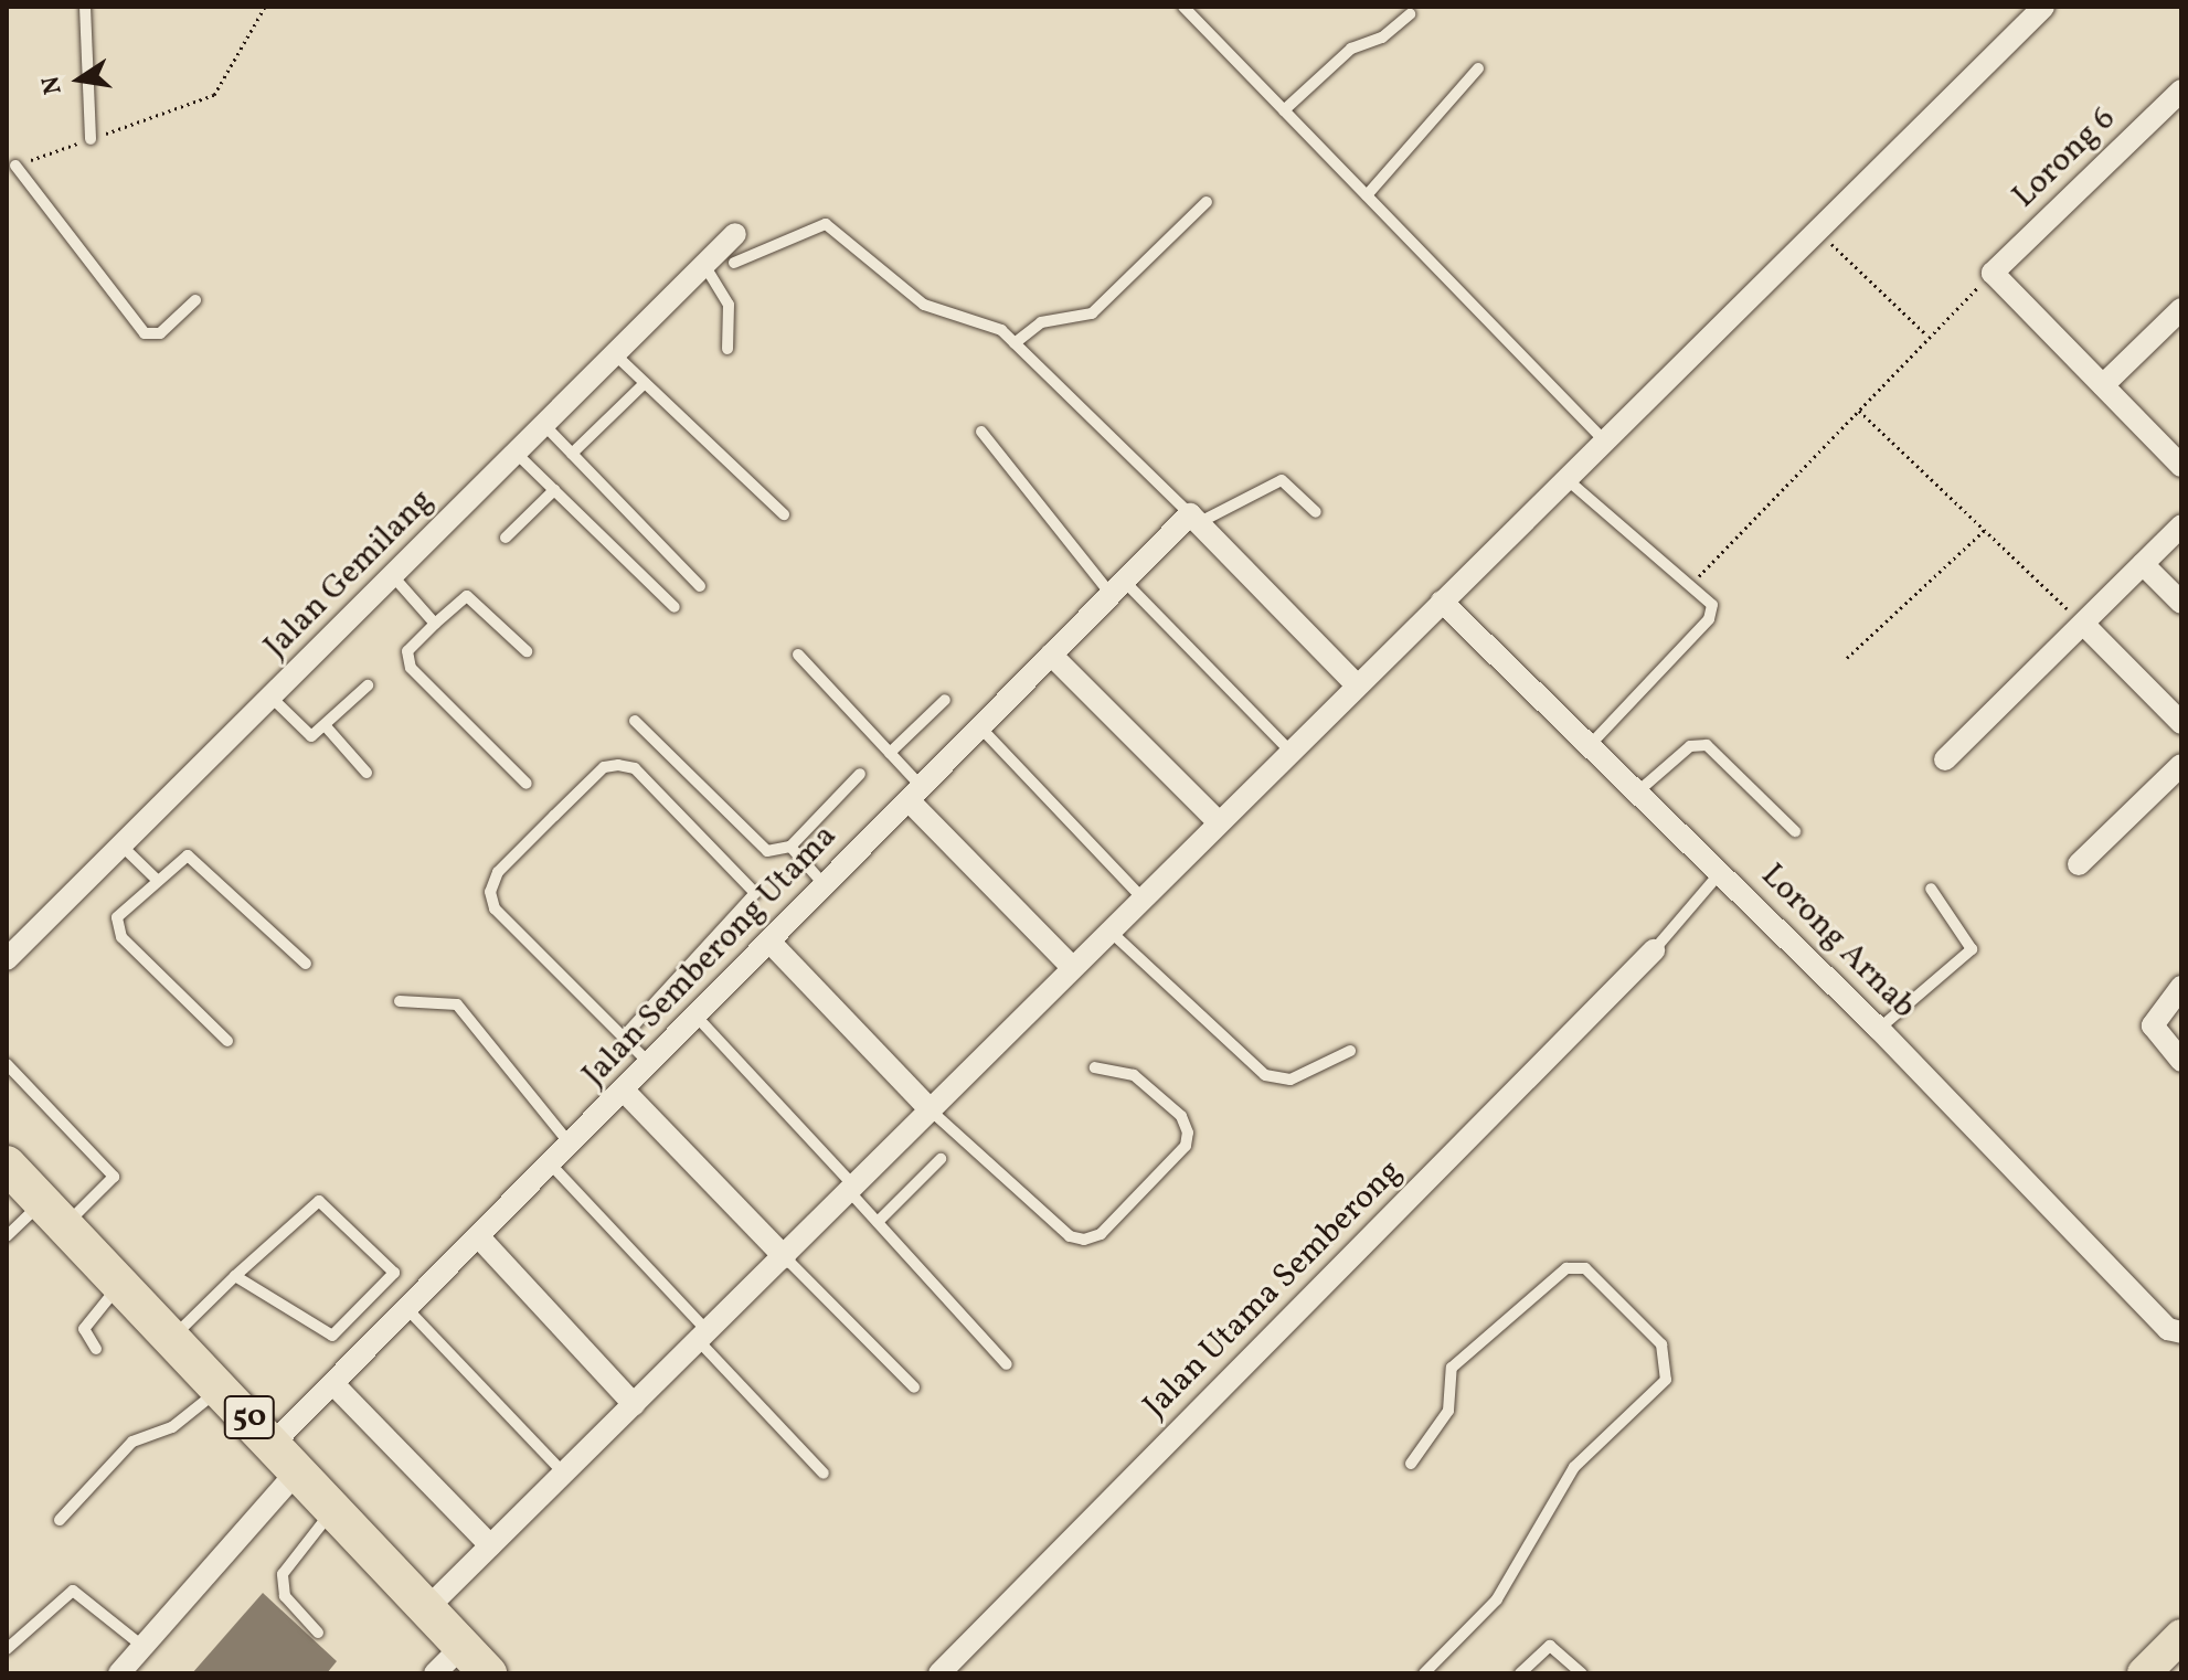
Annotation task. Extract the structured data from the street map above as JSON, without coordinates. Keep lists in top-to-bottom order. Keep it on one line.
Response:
{"streets":{"highway":["50"],"street":["Lorong 6","Jalan Gemilang","Lorong Arnab","Jalan Semberong Utama","Jalan Utama Semberong"]},"crossings":[["Jalan Semberong Utama","50"]],"north":"left"}
